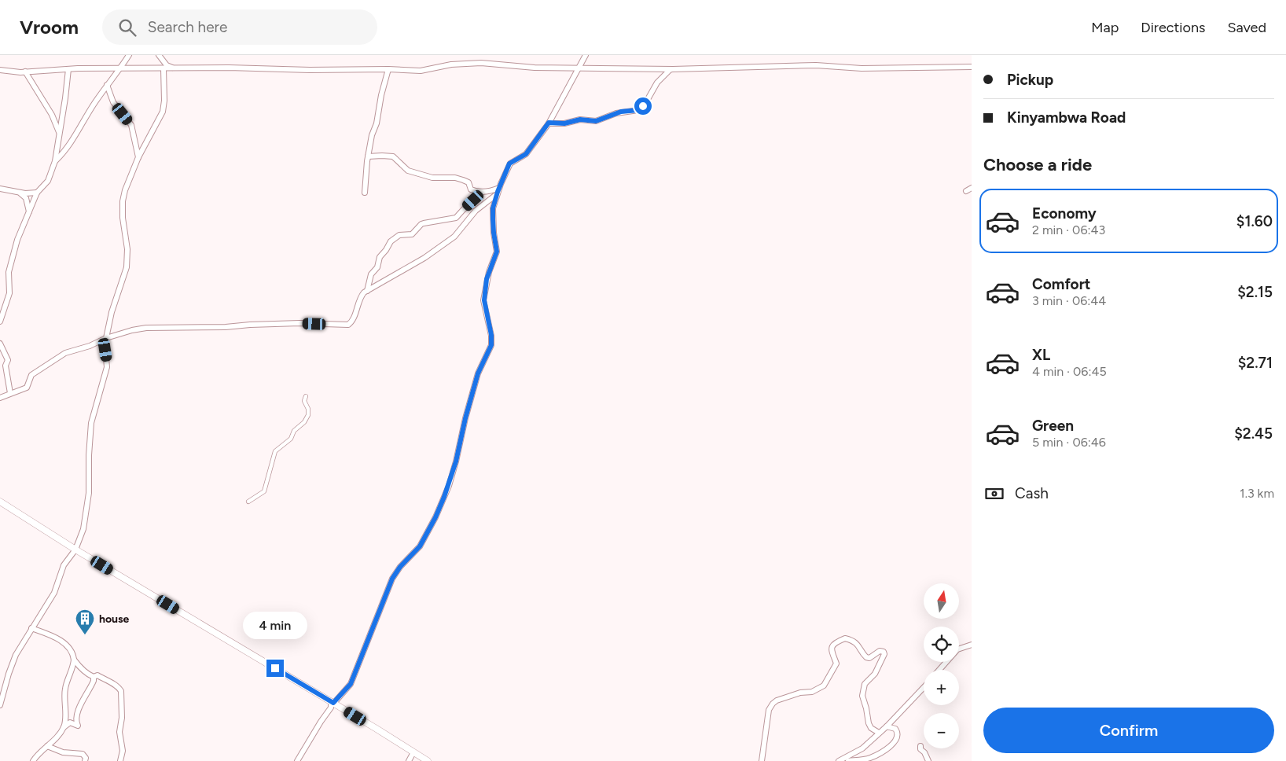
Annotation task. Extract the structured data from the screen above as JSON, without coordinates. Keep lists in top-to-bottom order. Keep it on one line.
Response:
{"places":{"building":["house"]},"north":"top","page":{"header":"Vroom","search":"Search here","nav":["Map","Directions","Saved"],"banner":["Pickup","Kinyambwa Road"],"heading":"Choose a ride","list":[{"name":"Economy","note":"2 min · 06:43","value":"$1.60"},{"name":"Comfort","note":"3 min · 06:44","value":"$2.15"},{"name":"XL","note":"4 min · 06:45","value":"$2.71"},{"name":"Green","note":"5 min · 06:46","value":"$2.45"}],"pay":["Cash","1.3 km"],"map_buttons":["+","−"],"bubble":"4 min","buttons":"Confirm"}}
